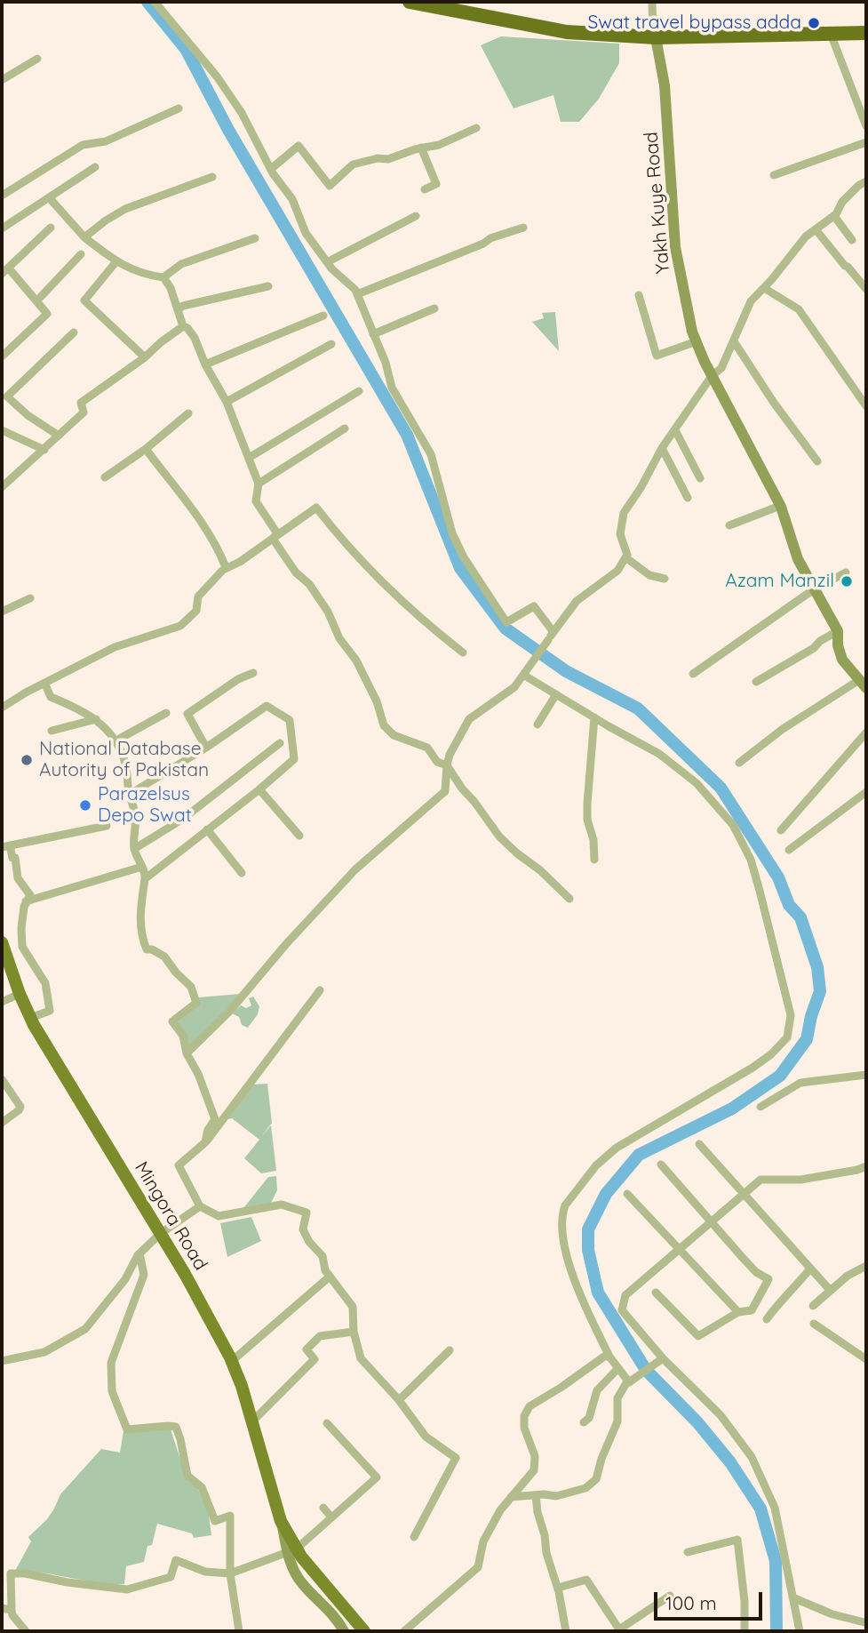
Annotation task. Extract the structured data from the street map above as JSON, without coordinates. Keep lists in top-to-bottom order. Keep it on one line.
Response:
{"streets":{"main road":["Yakh Kuye Road","Mingora Road"]},"places":["Swat travel bypass adda","Azam Manzil","National Database Autority of Pakistan","Parazelsus Depo Swat"],"scale_bar":"100 m"}
